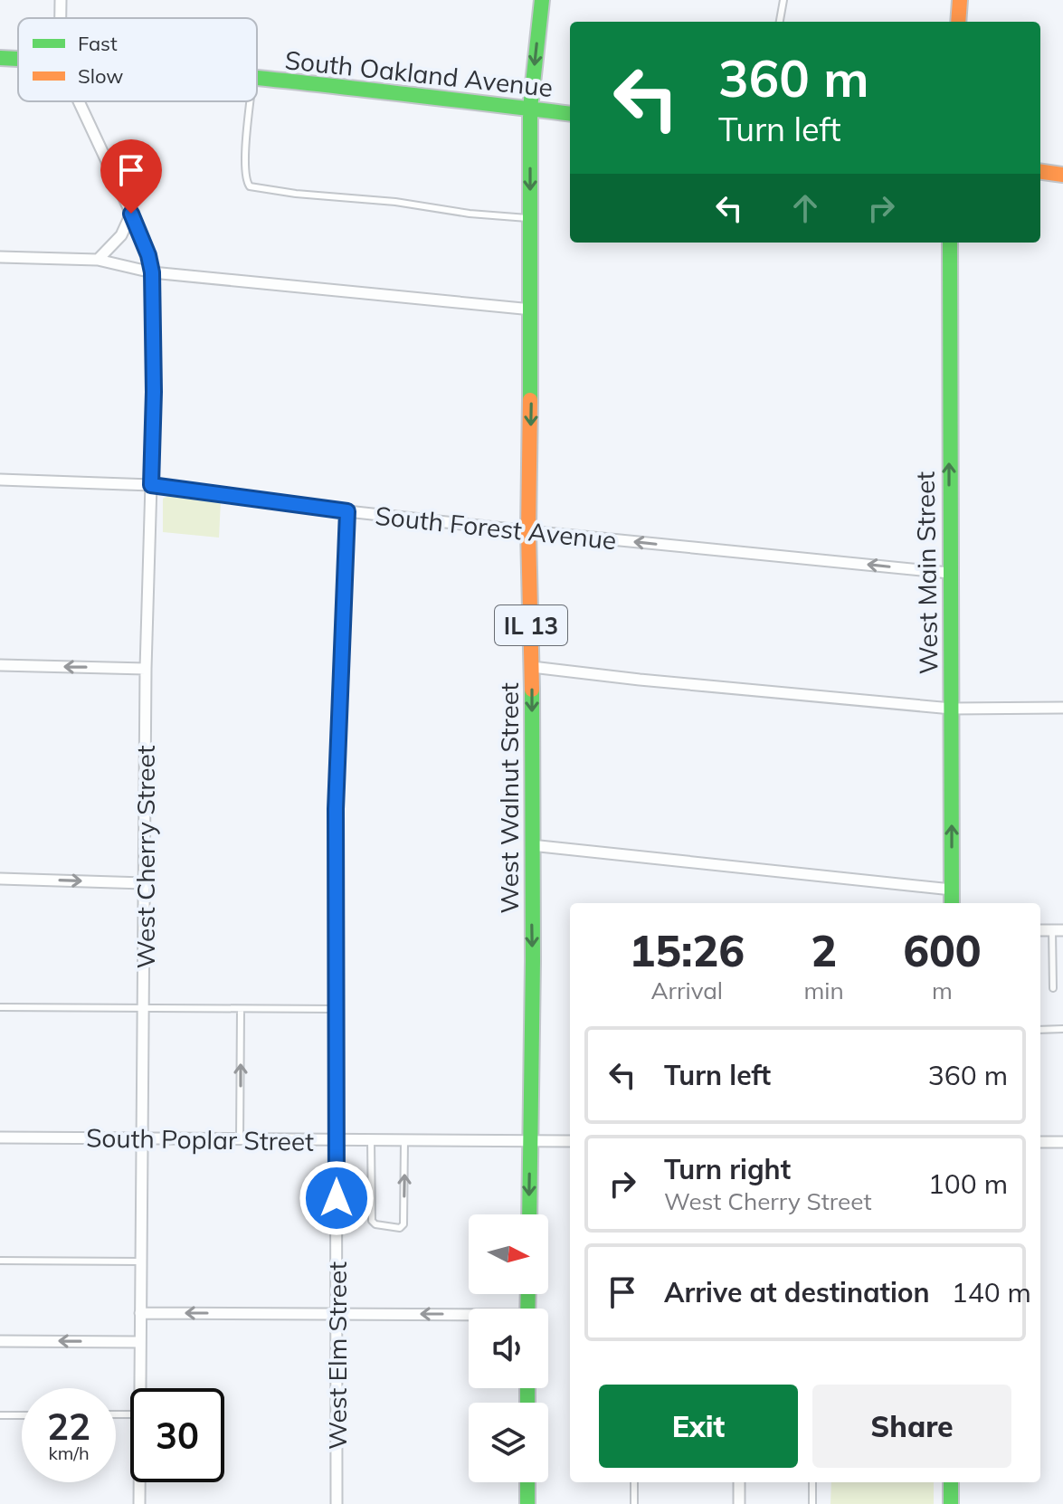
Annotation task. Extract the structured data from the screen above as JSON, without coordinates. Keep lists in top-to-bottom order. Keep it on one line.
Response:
{"streets":{"main road":["South Oakland Avenue","West Main Street","IL 13","West Walnut Street"],"street":["South Forest Avenue","West Cherry Street","South Poplar Street","West Elm Street"]},"crossings":[["South Oakland Avenue","IL 13"],["South Oakland Avenue","West Walnut Street"],["South Forest Avenue","West Main Street"],["South Forest Avenue","West Walnut Street"],["South Forest Avenue","West Cherry Street"],["South Forest Avenue","West Elm Street"],["IL 13","West Walnut Street"],["West Walnut Street","South Poplar Street"],["West Cherry Street","South Poplar Street"],["South Poplar Street","West Elm Street"]],"one_way":["South Forest Avenue","West Main Street","West Walnut Street"],"legend":["Fast","Slow"],"north":"right","page":{"turn":["360 m","Turn left"],"eta":["15:26","Arrival","2","min","600","m"],"list":[{"name":"Turn left","value":"360 m"},{"name":"Turn right","note":"West Cherry Street","value":"100 m"},{"name":"Arrive at destination","value":"140 m"}],"buttons":["Exit","Share"],"speed":"22 km/h","limit":"30"}}
